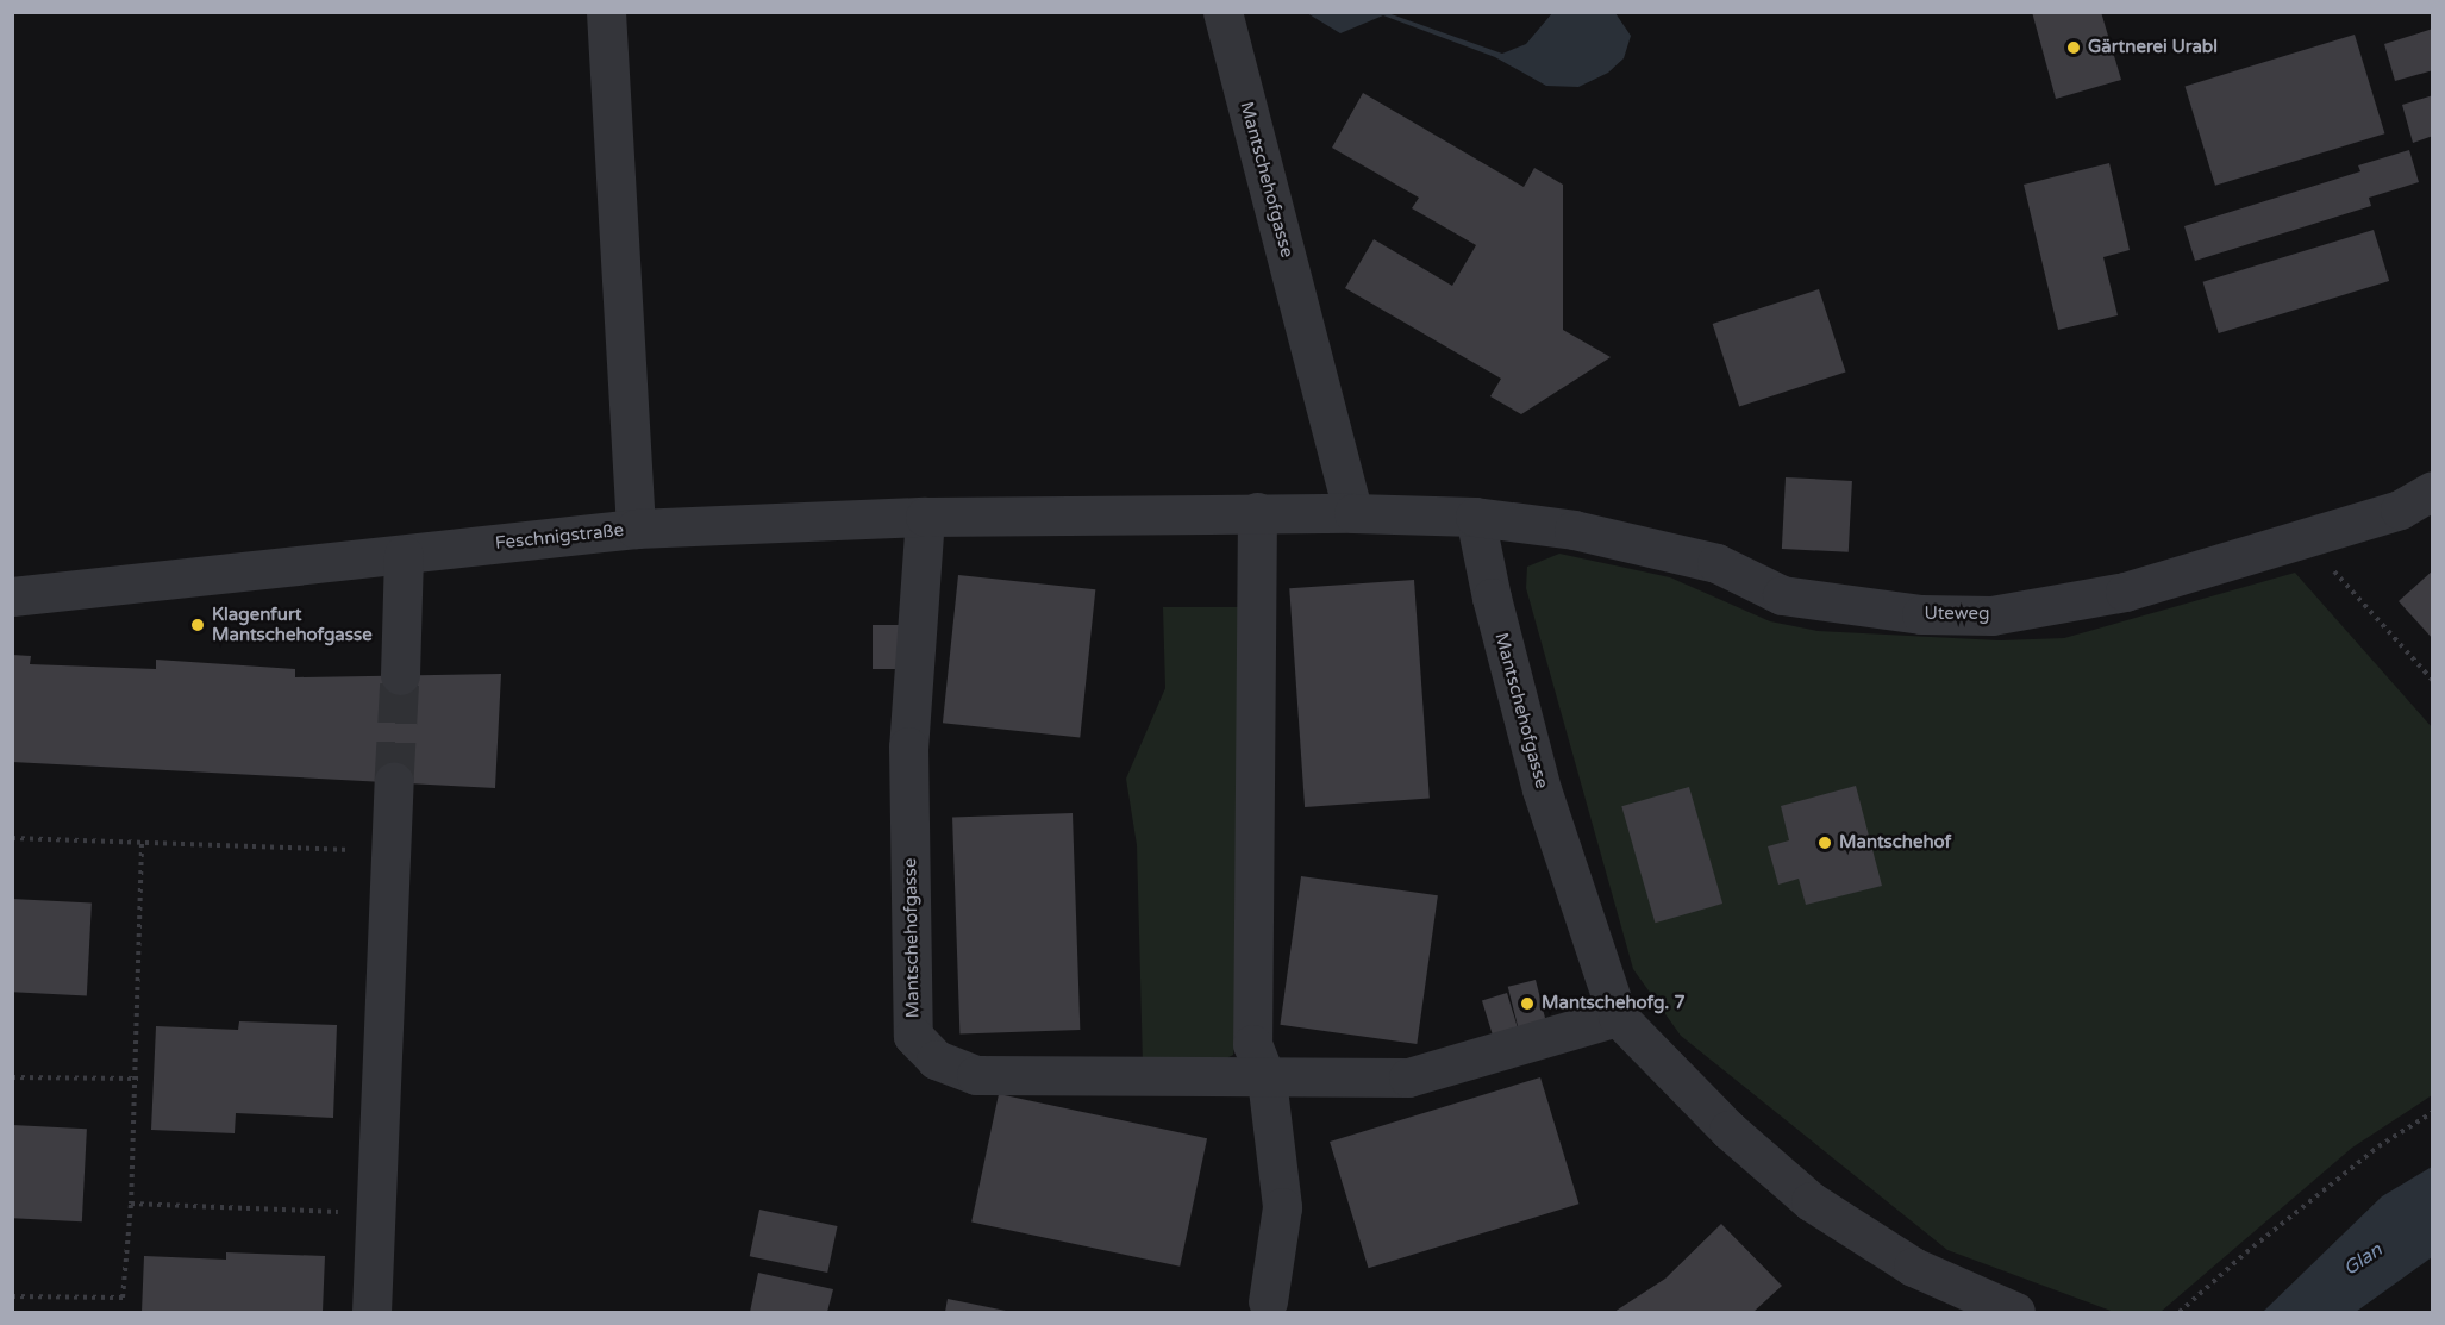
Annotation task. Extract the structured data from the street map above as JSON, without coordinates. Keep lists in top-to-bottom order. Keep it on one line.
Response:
{"streets":{"street":["Mantschehofgasse","Feschnigstraße","Uteweg"]},"crossings":[["Mantschehofgasse","Uteweg"]],"water":["Glan"],"places":["Gärtnerei Urabl","Klagenfurt Mantschehofgasse","Mantschehof","Mantschehofg. 7"]}
